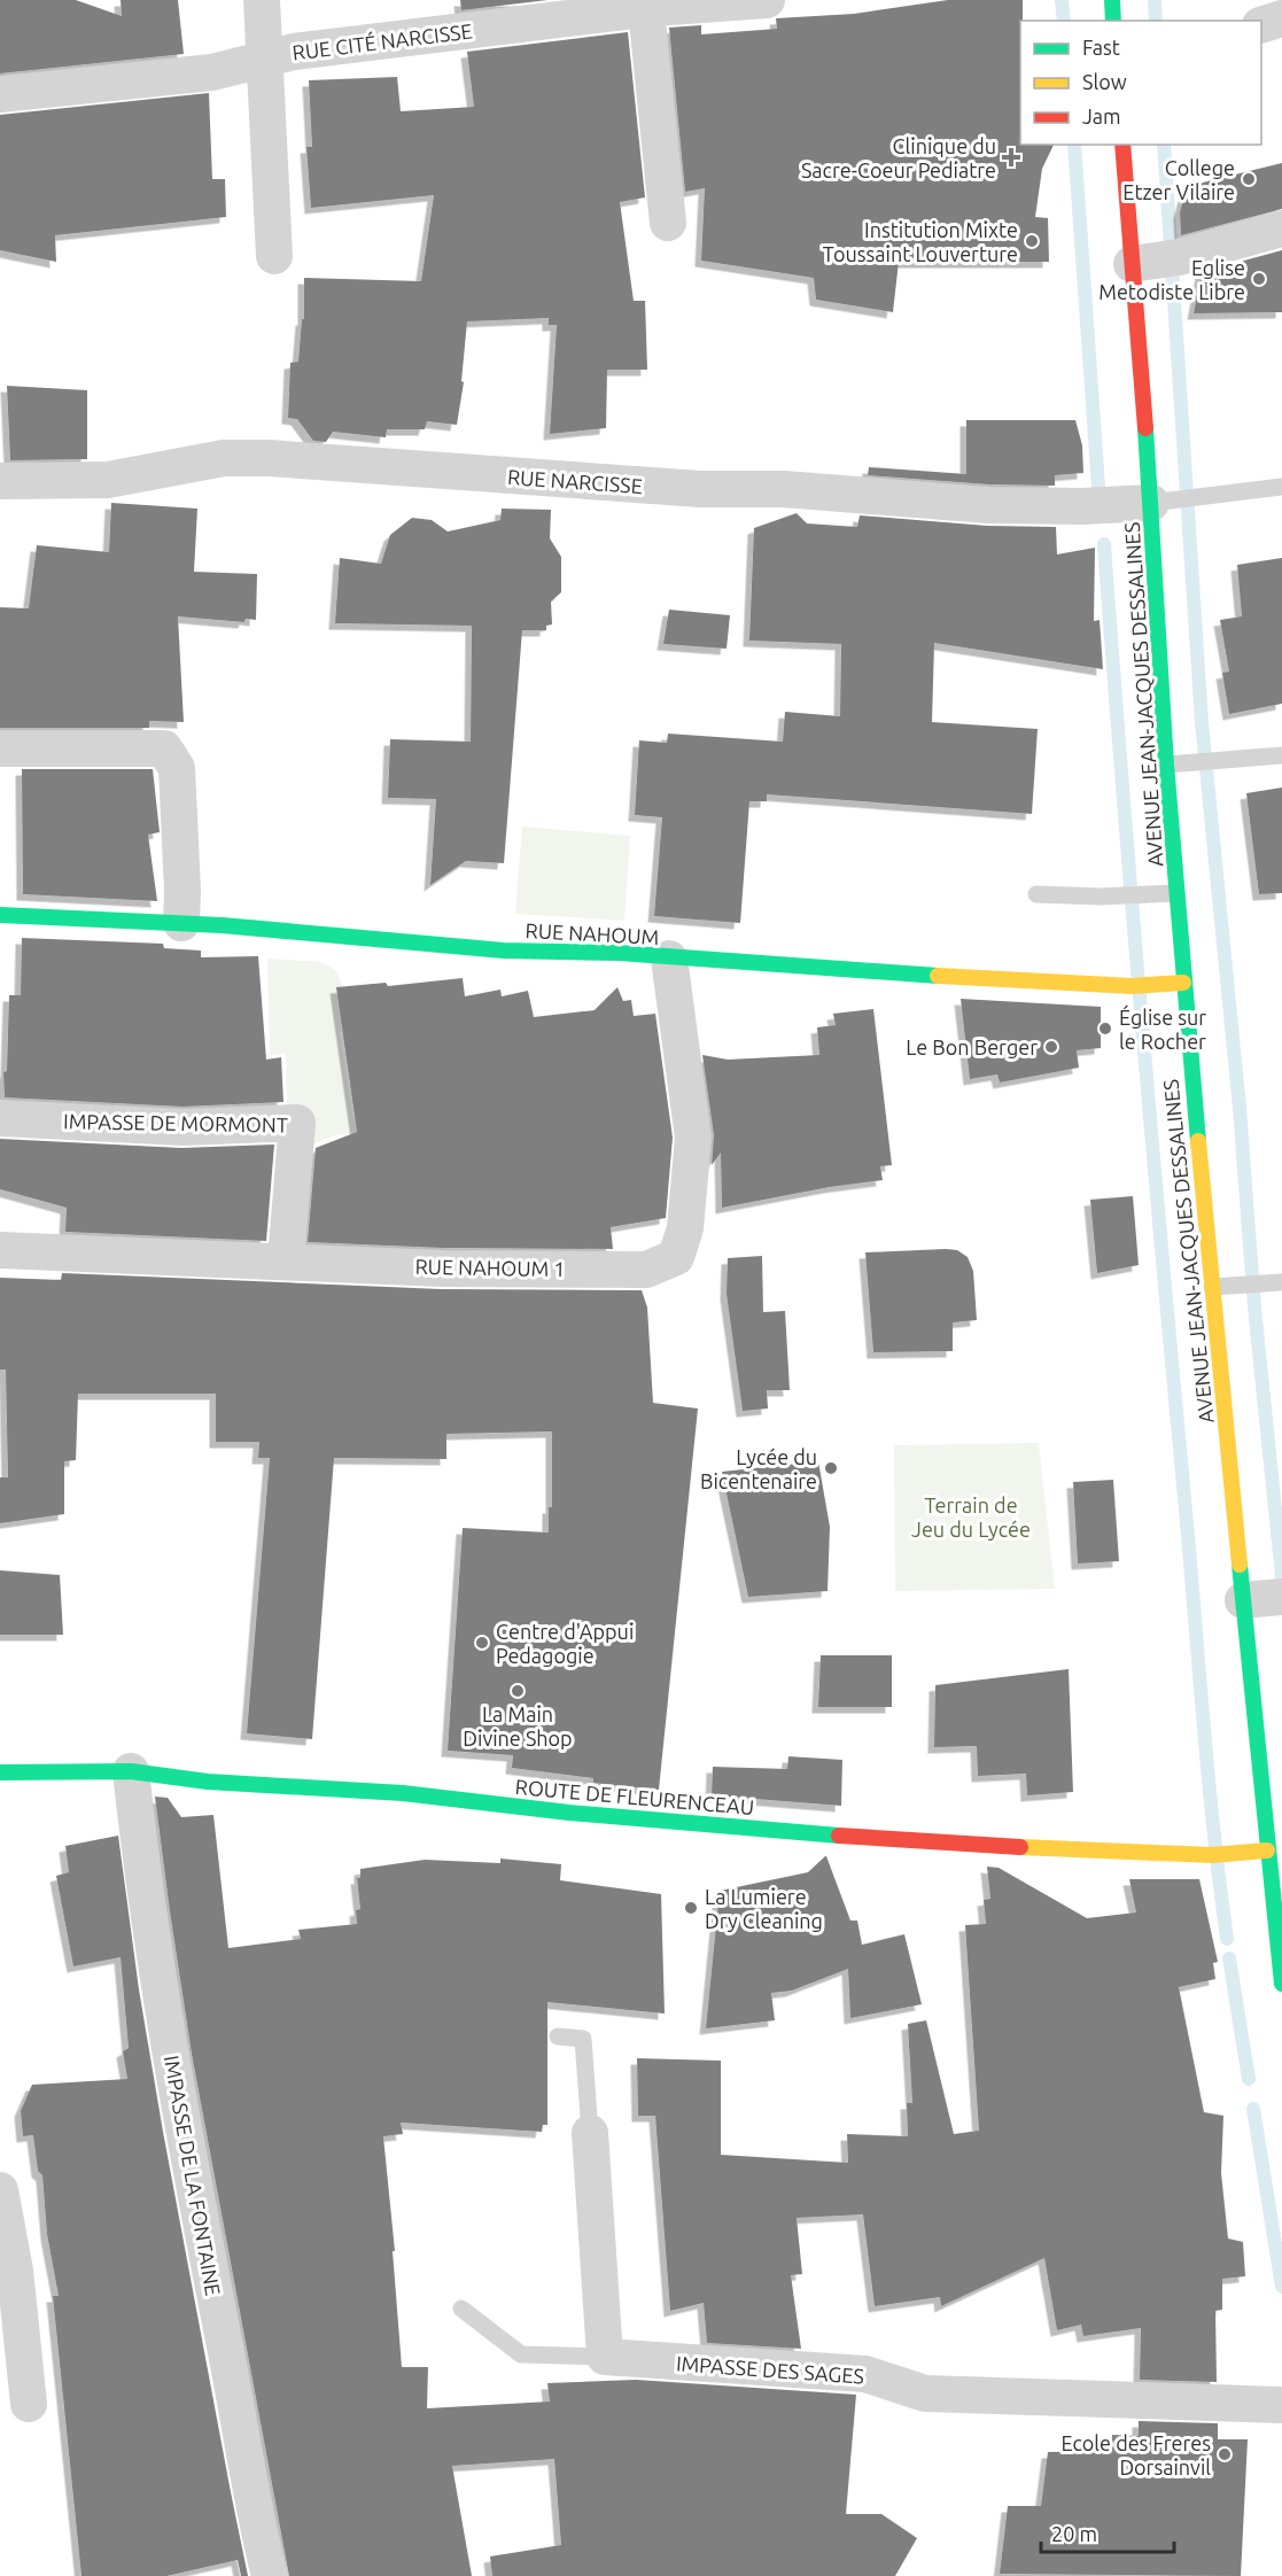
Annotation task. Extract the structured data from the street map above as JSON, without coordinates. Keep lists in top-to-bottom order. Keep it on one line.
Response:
{"streets":{"street":["RUE CITÉ NARCISSE","RUE NARCISSE","AVENUE JEAN-JACQUES DESSALINES","RUE NAHOUM","IMPASSE DE MORMONT","RUE NAHOUM 1","ROUTE DE FLEURENCEAU","IMPASSE DE LA FONTAINE","IMPASSE DES SAGES"]},"crossings":[["RUE NARCISSE","AVENUE JEAN-JACQUES DESSALINES"],["AVENUE JEAN-JACQUES DESSALINES","RUE NAHOUM"],["AVENUE JEAN-JACQUES DESSALINES","ROUTE DE FLEURENCEAU"],["RUE NAHOUM","RUE NAHOUM 1"],["IMPASSE DE MORMONT","RUE NAHOUM 1"],["ROUTE DE FLEURENCEAU","IMPASSE DE LA FONTAINE"]],"parks":["Terrain de Jeu du Lycée"],"places":{"health":["Clinique du Sacre-Coeur Pediatre"],"other":["College Etzer Vilaire","Institution Mixte Toussaint Louverture","Eglise Metodiste Libre","Église sur le Rocher","Le Bon Berger","Lycée du Bicentenaire","Centre d'Appui Pedagogie","La Main Divine Shop","La Lumiere Dry Cleaning","Ecole des Freres Dorsainvil"]},"legend":["Fast","Slow","Jam"],"scale_bar":"20 m"}
